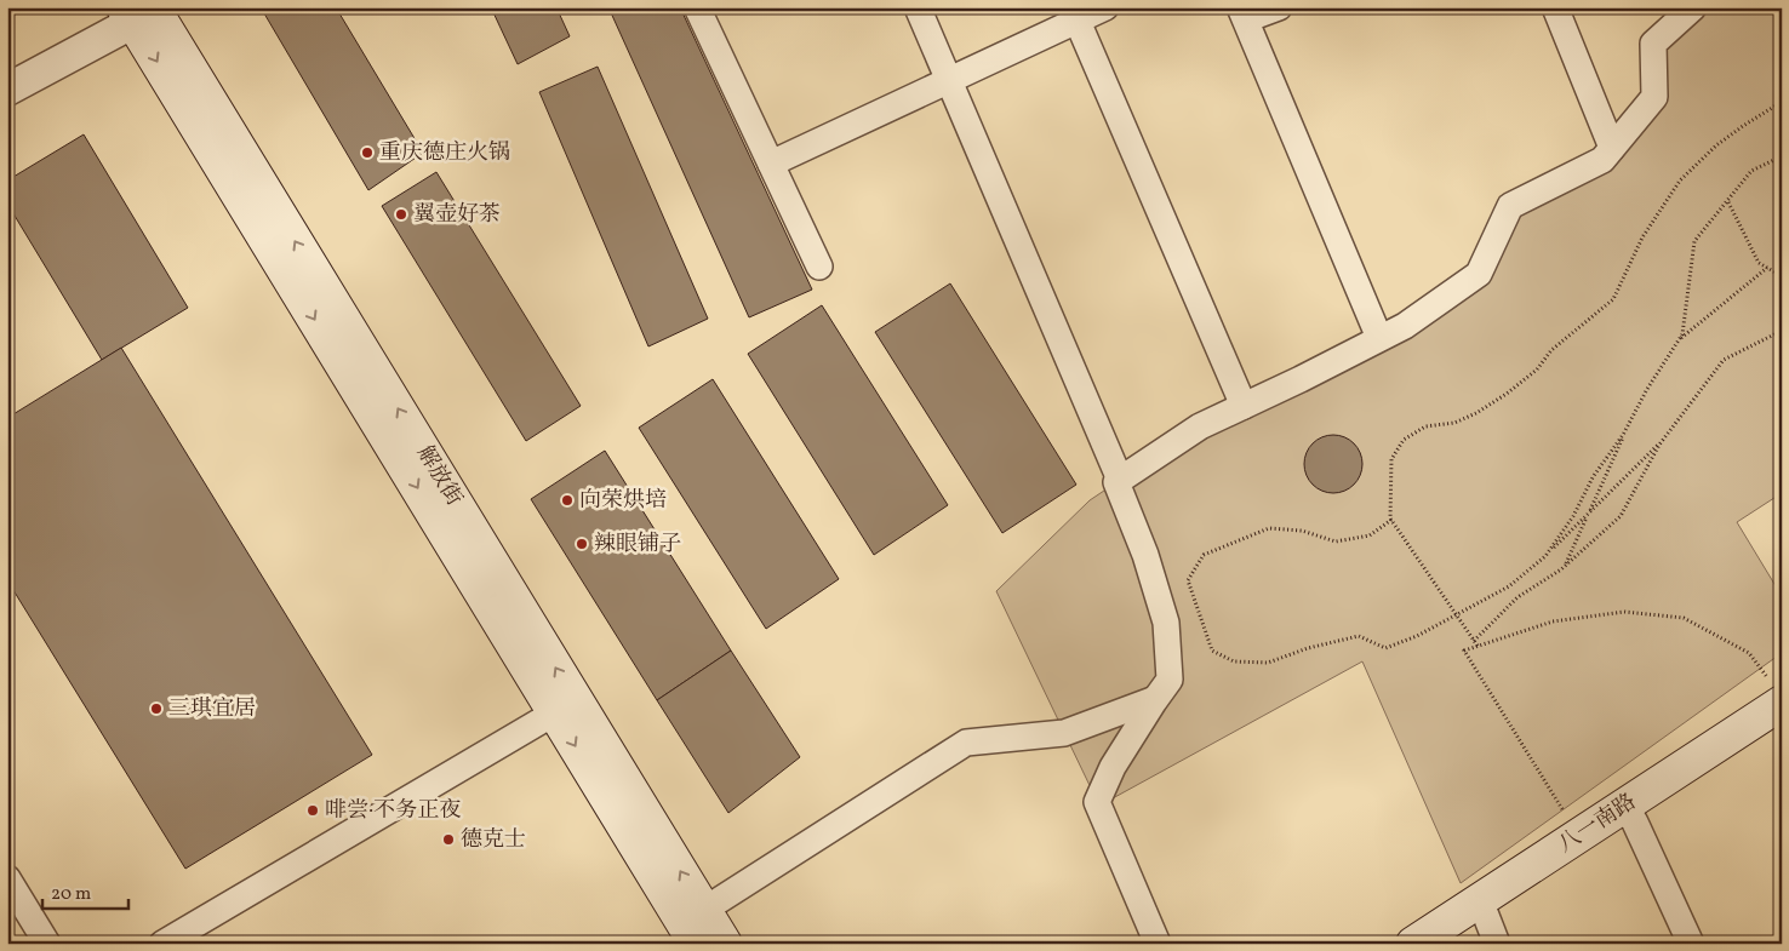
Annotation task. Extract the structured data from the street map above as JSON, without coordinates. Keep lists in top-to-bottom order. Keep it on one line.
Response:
{"streets":{"main road":["解放街","八一南路"]},"places":["重庆德庄火锅","翼壶好茶","向荣烘培","辣眼铺子","三琪宜居","啡尝·不务正夜","德克士"],"scale_bar":"20 m"}
